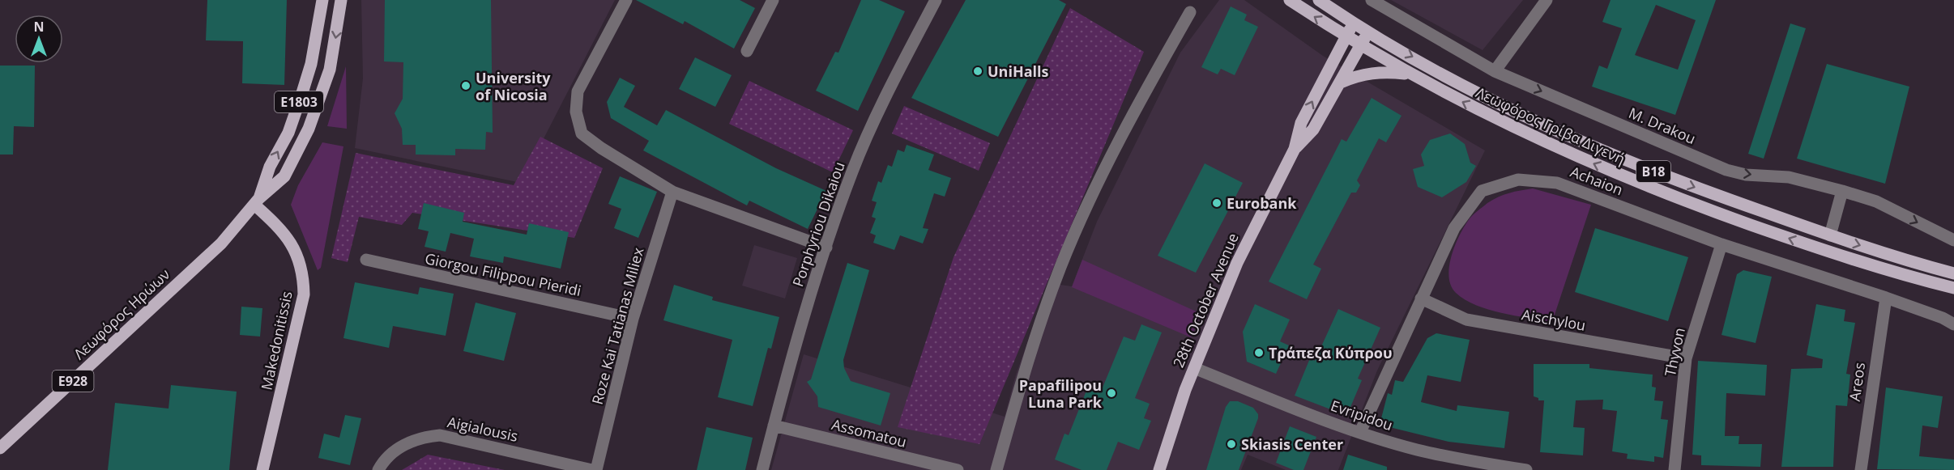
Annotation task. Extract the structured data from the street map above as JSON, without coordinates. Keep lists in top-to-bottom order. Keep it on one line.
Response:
{"streets":{"main road":["E1803","Λεωφόρος Γρίβα Διγενή","B18","28th October Avenue","Λεωφόρος Ηρώων","Makedonitissis","E928"],"street":["M. Drakou","Achaion","Porphyriou Dikaiou","Giorgou Filippou Pieridi","Aischylou","Roze Kai Tatianas Miliex","Thyvon","Areos","Evripidou","Aigialousis","Assomatou"]},"crossings":[["Λεωφόρος Γρίβα Διγενή","28th October Avenue"],["Achaion","Aischylou"],["Achaion","Thyvon"],["Achaion","Areos"],["Achaion","Evripidou"],["Porphyriou Dikaiou","Assomatou"],["Giorgou Filippou Pieridi","Roze Kai Tatianas Miliex"],["28th October Avenue","Evripidou"],["Λεωφόρος Ηρώων","Makedonitissis"],["Aischylou","Thyvon"],["Roze Kai Tatianas Miliex","Aigialousis"]],"one_way":["M. Drakou"],"places":["UniHalls","University of Nicosia","Eurobank","Τράπεζα Κύπρου","Papafilipou Luna Park","Skiasis Center"],"north":"top"}
